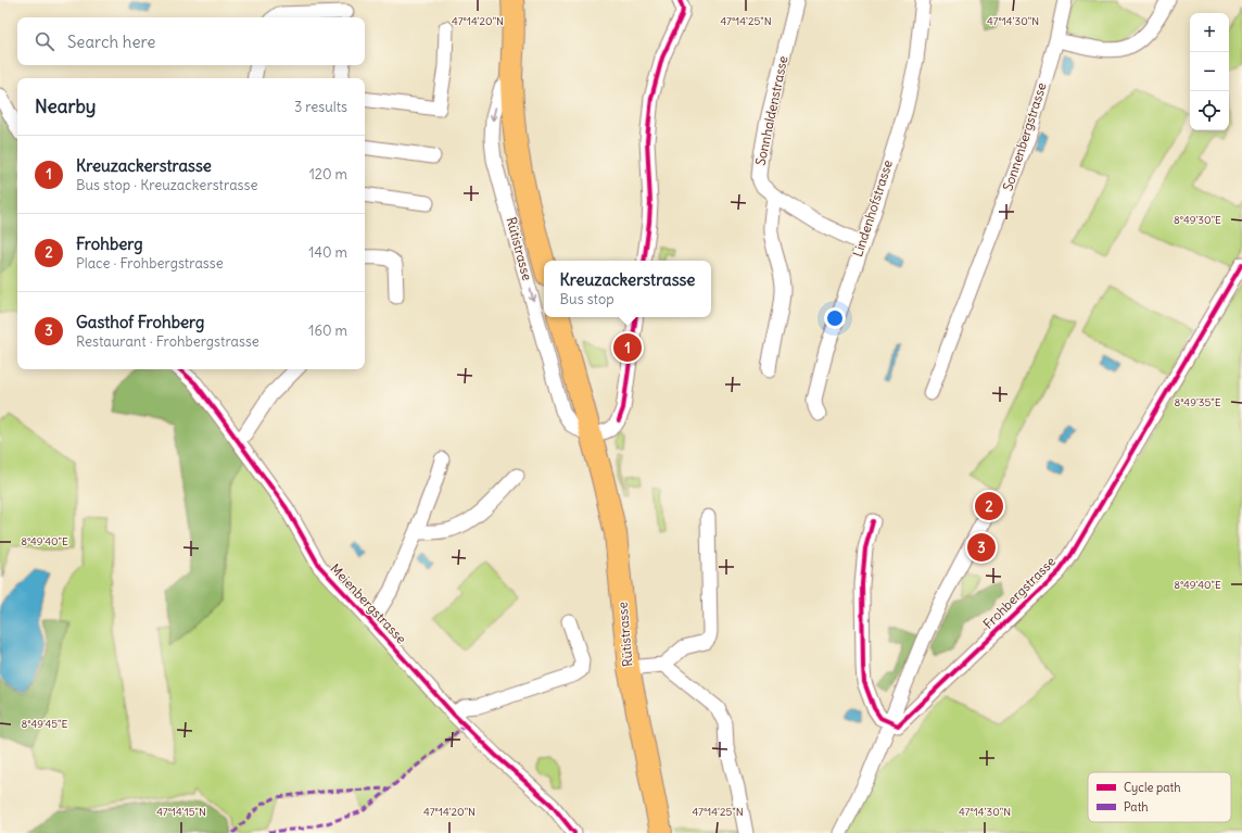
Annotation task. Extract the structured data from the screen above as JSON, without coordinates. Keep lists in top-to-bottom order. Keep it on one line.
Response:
{"streets":{"main road":["Rütistrasse"],"street":["Sonnhaldenstrasse","Sonnenbergstrasse","Lindenhofstrasse","Frohbergstrasse","Meienbergstrasse"]},"crossings":[["Sonnhaldenstrasse","Lindenhofstrasse"]],"legend":["Cycle path","Path"],"page":{"map_buttons":["+","−"],"search":"Search here","heading":["Nearby","3 results"],"list":[{"mark":"1","name":"Kreuzackerstrasse","note":"Bus stop · Kreuzackerstrasse","value":"120 m"},{"mark":"2","name":"Frohberg","note":"Place · Frohbergstrasse","value":"140 m"},{"mark":"3","name":"Gasthof Frohberg","note":"Restaurant · Frohbergstrasse","value":"160 m"}],"popup":["Kreuzackerstrasse","Bus stop"],"pins":["1","2","3"]},"coordinates":["47°14'20\"N","47°14'25\"N","47°14'30\"N","8°49'30\"E","8°49'35\"E","8°49'40\"E","8°49'45\"E","47°14'15\"N"]}
